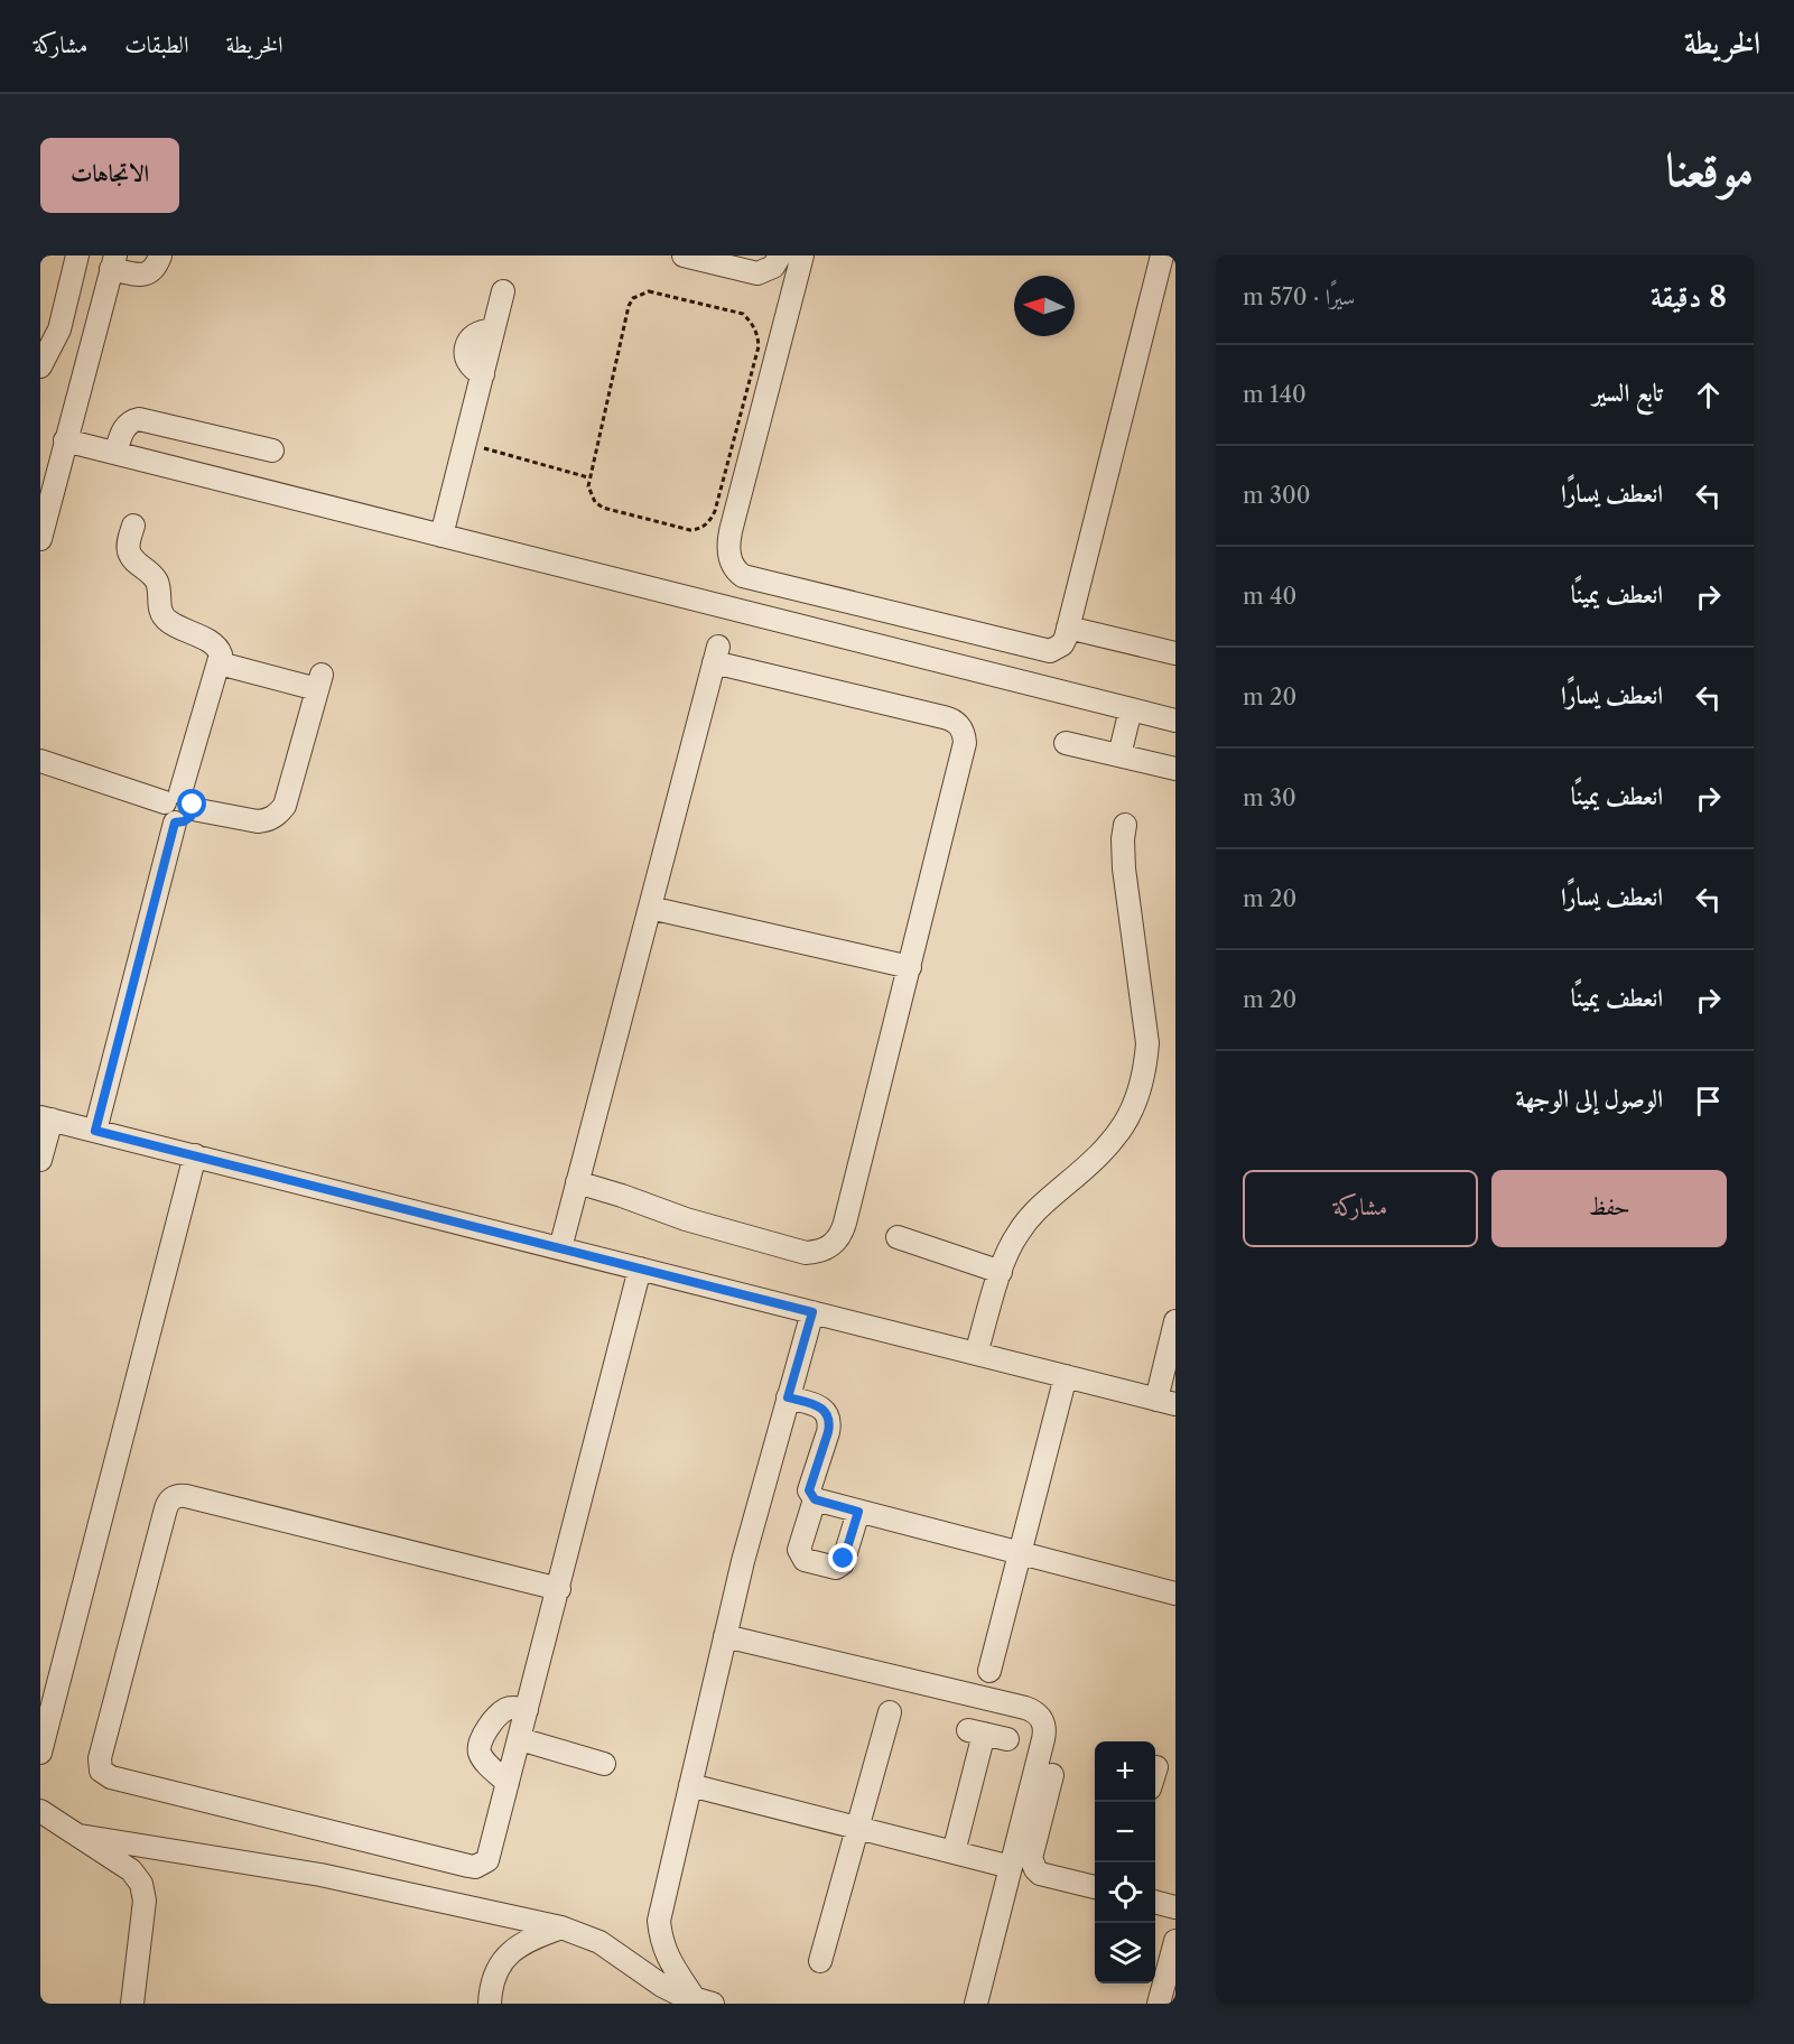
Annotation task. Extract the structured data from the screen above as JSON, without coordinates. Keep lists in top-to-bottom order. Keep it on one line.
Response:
{"north":"left","page":{"header":"الخريطة","nav":["الخريطة","الطبقات","مشاركة"],"title":"موقعنا","buttons":["الاتجاهات",["حفظ","مشاركة"]],"heading":["8 دقيقة","سيرًا · 570 m"],"list":[["تابع السير","140 m"],["انعطف يسارًا","300 m"],["انعطف يمينًا","40 m"],["انعطف يسارًا","20 m"],["انعطف يمينًا","30 m"],["انعطف يسارًا","20 m"],["انعطف يمينًا","20 m"],"الوصول إلى الوجهة"],"map_buttons":["+","−"]}}
